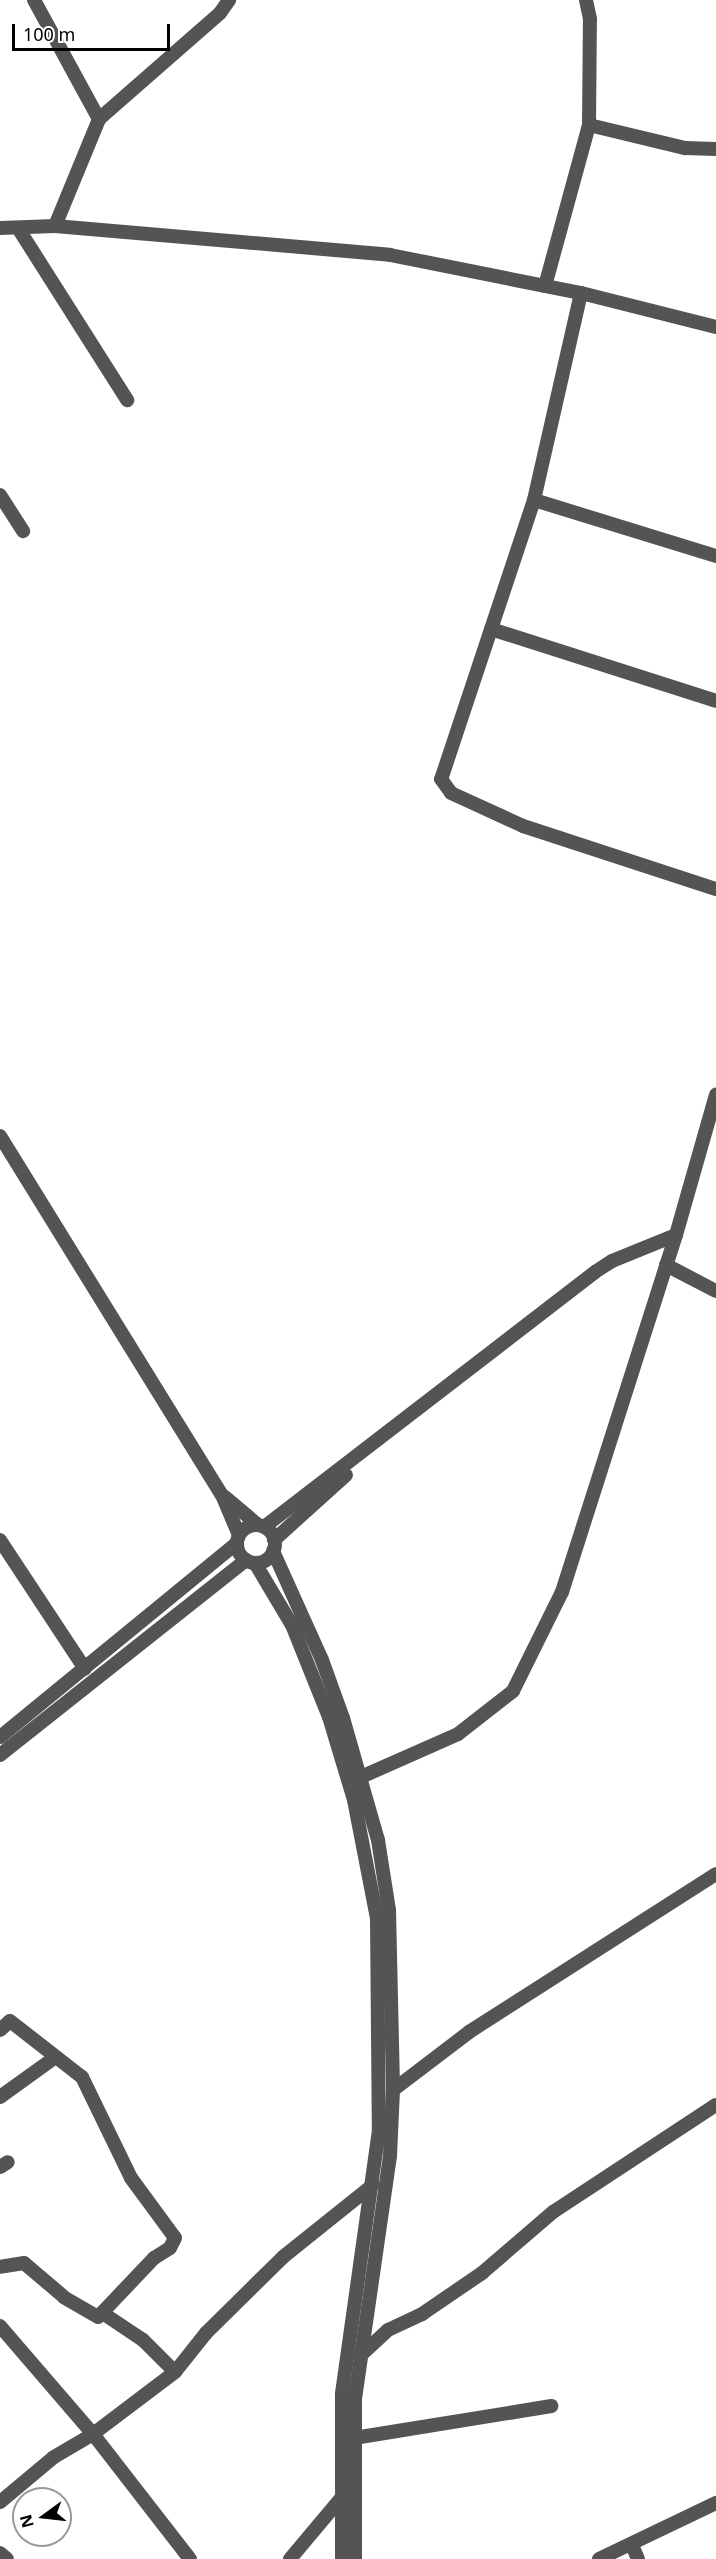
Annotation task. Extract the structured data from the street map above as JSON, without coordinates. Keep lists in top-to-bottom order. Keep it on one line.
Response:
{"scale_bar":"100 m","north":"left"}
